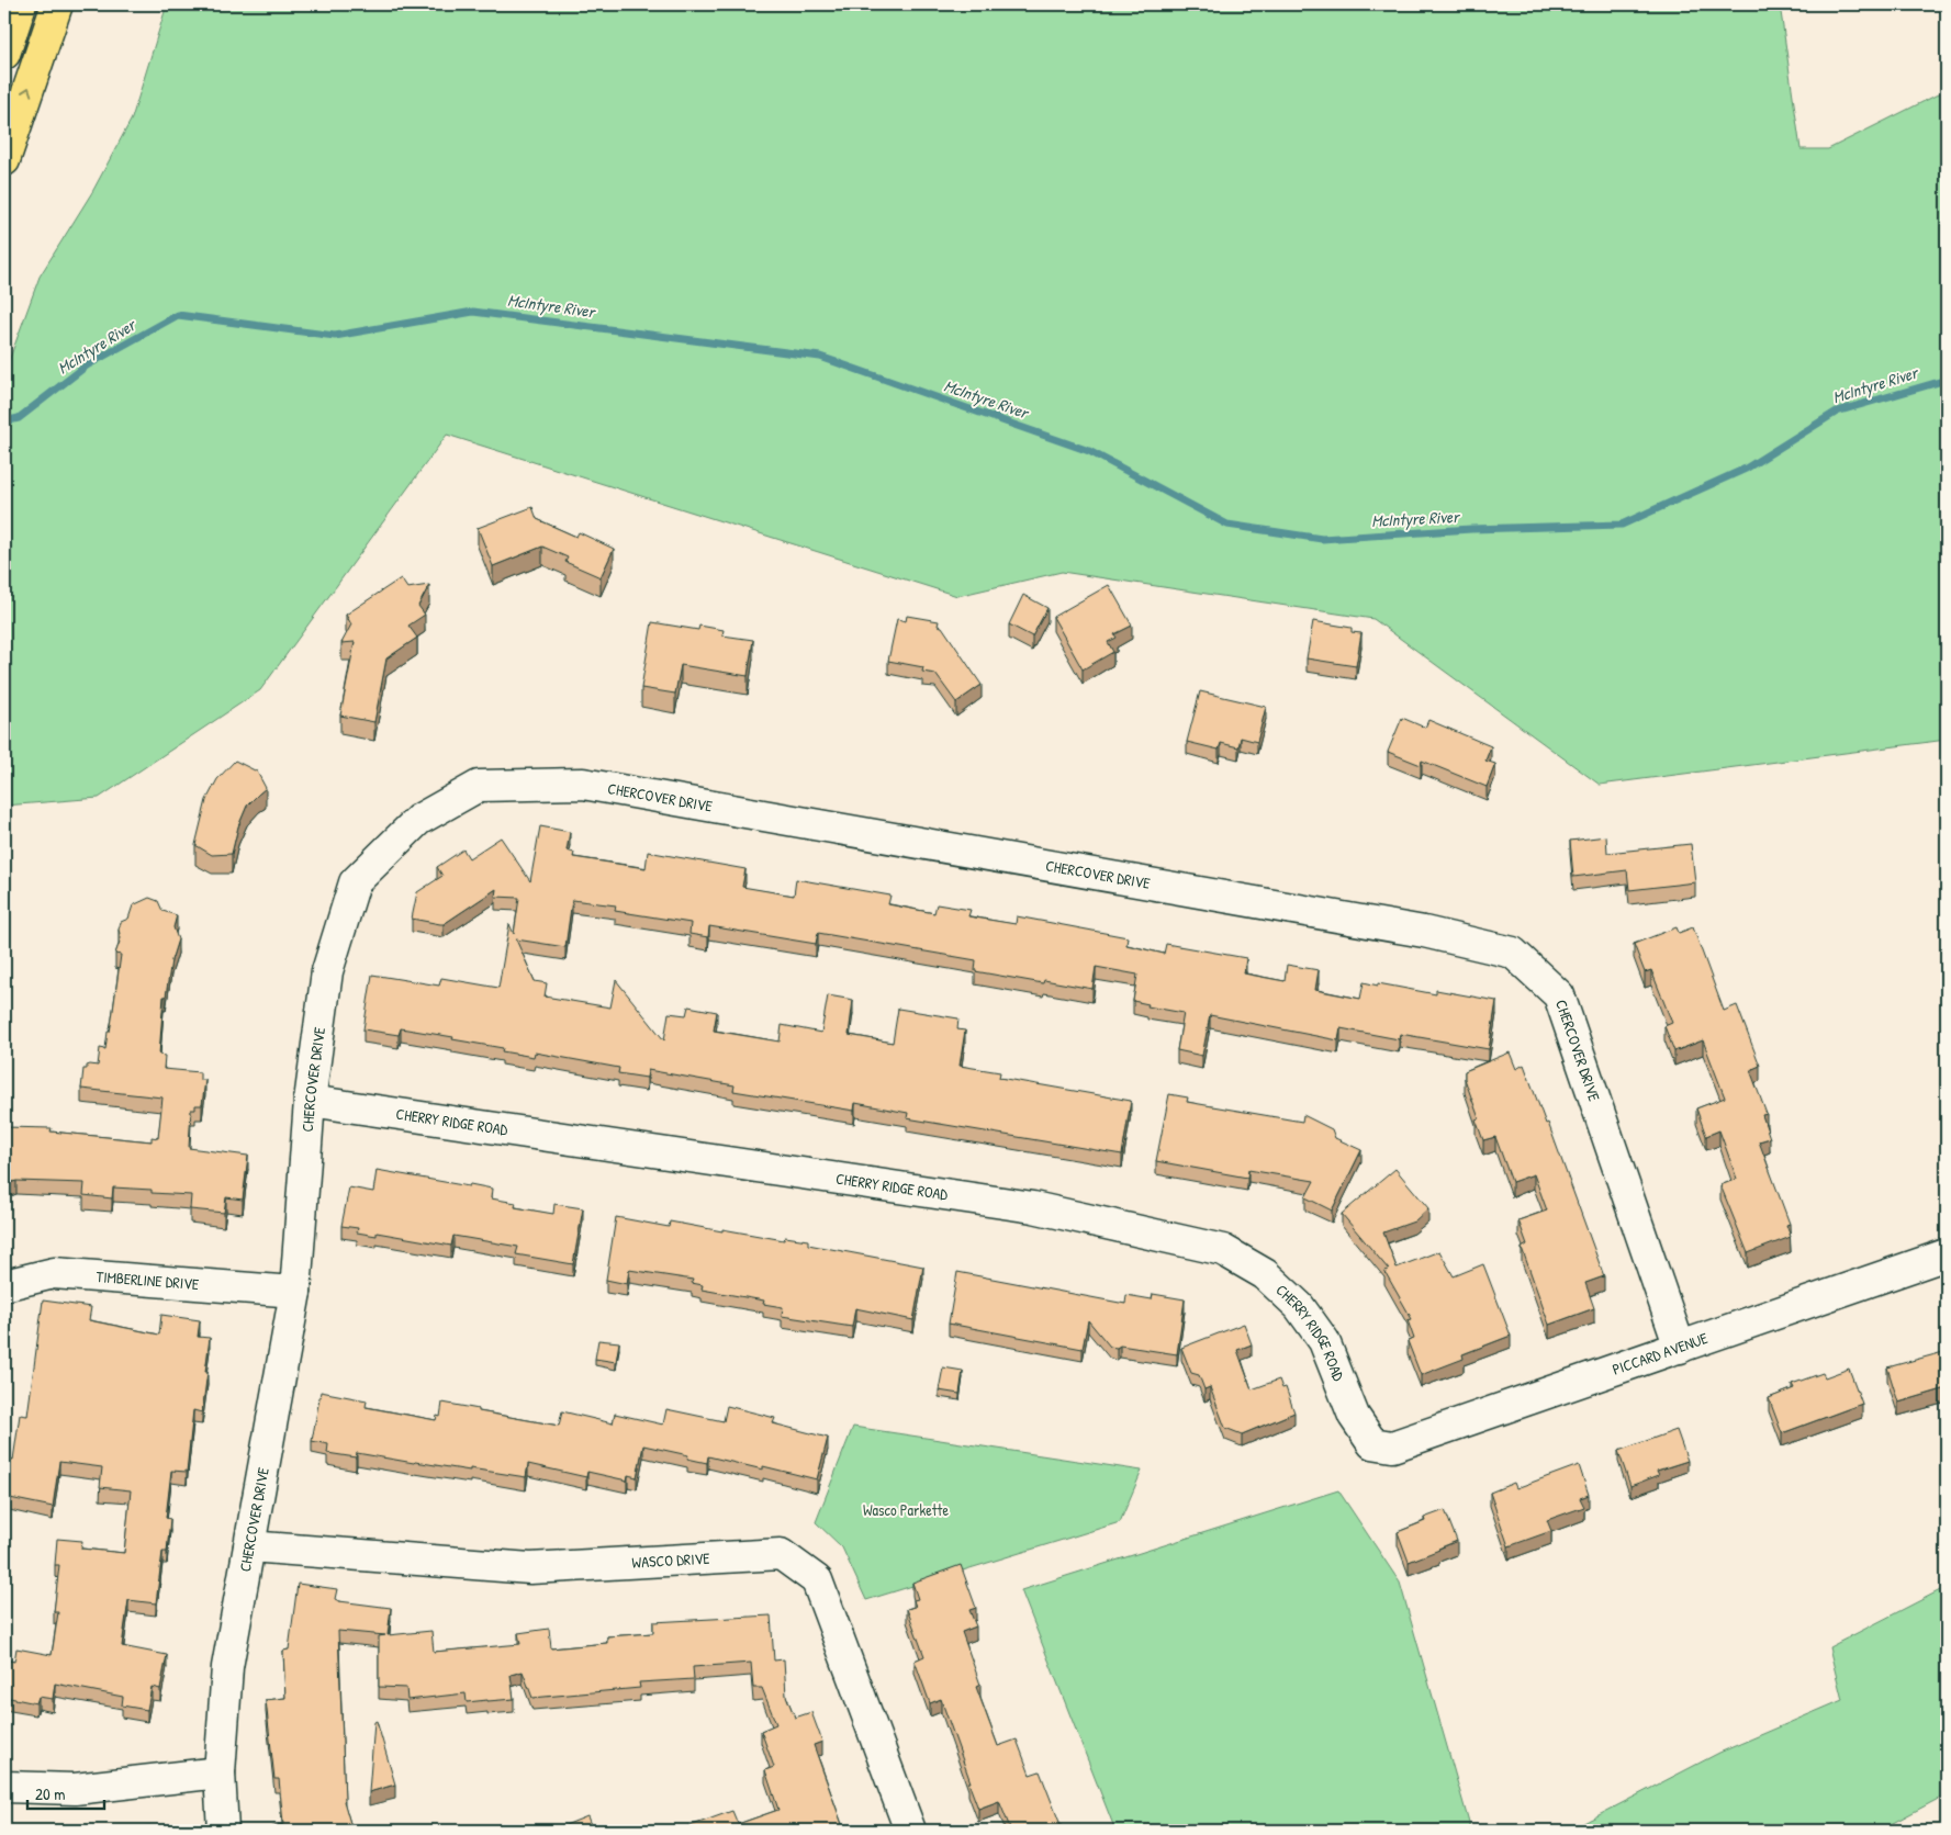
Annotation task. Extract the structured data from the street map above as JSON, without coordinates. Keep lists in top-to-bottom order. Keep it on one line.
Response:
{"streets":{"street":["CHERCOVER DRIVE","CHERRY RIDGE ROAD","TIMBERLINE DRIVE","PICCARD AVENUE","WASCO DRIVE"]},"crossings":[["CHERCOVER DRIVE","CHERRY RIDGE ROAD"],["CHERCOVER DRIVE","TIMBERLINE DRIVE"],["CHERCOVER DRIVE","PICCARD AVENUE"],["CHERCOVER DRIVE","WASCO DRIVE"],["CHERRY RIDGE ROAD","PICCARD AVENUE"]],"water":["McIntyre River"],"parks":["Wasco Parkette"],"scale_bar":"20 m"}
